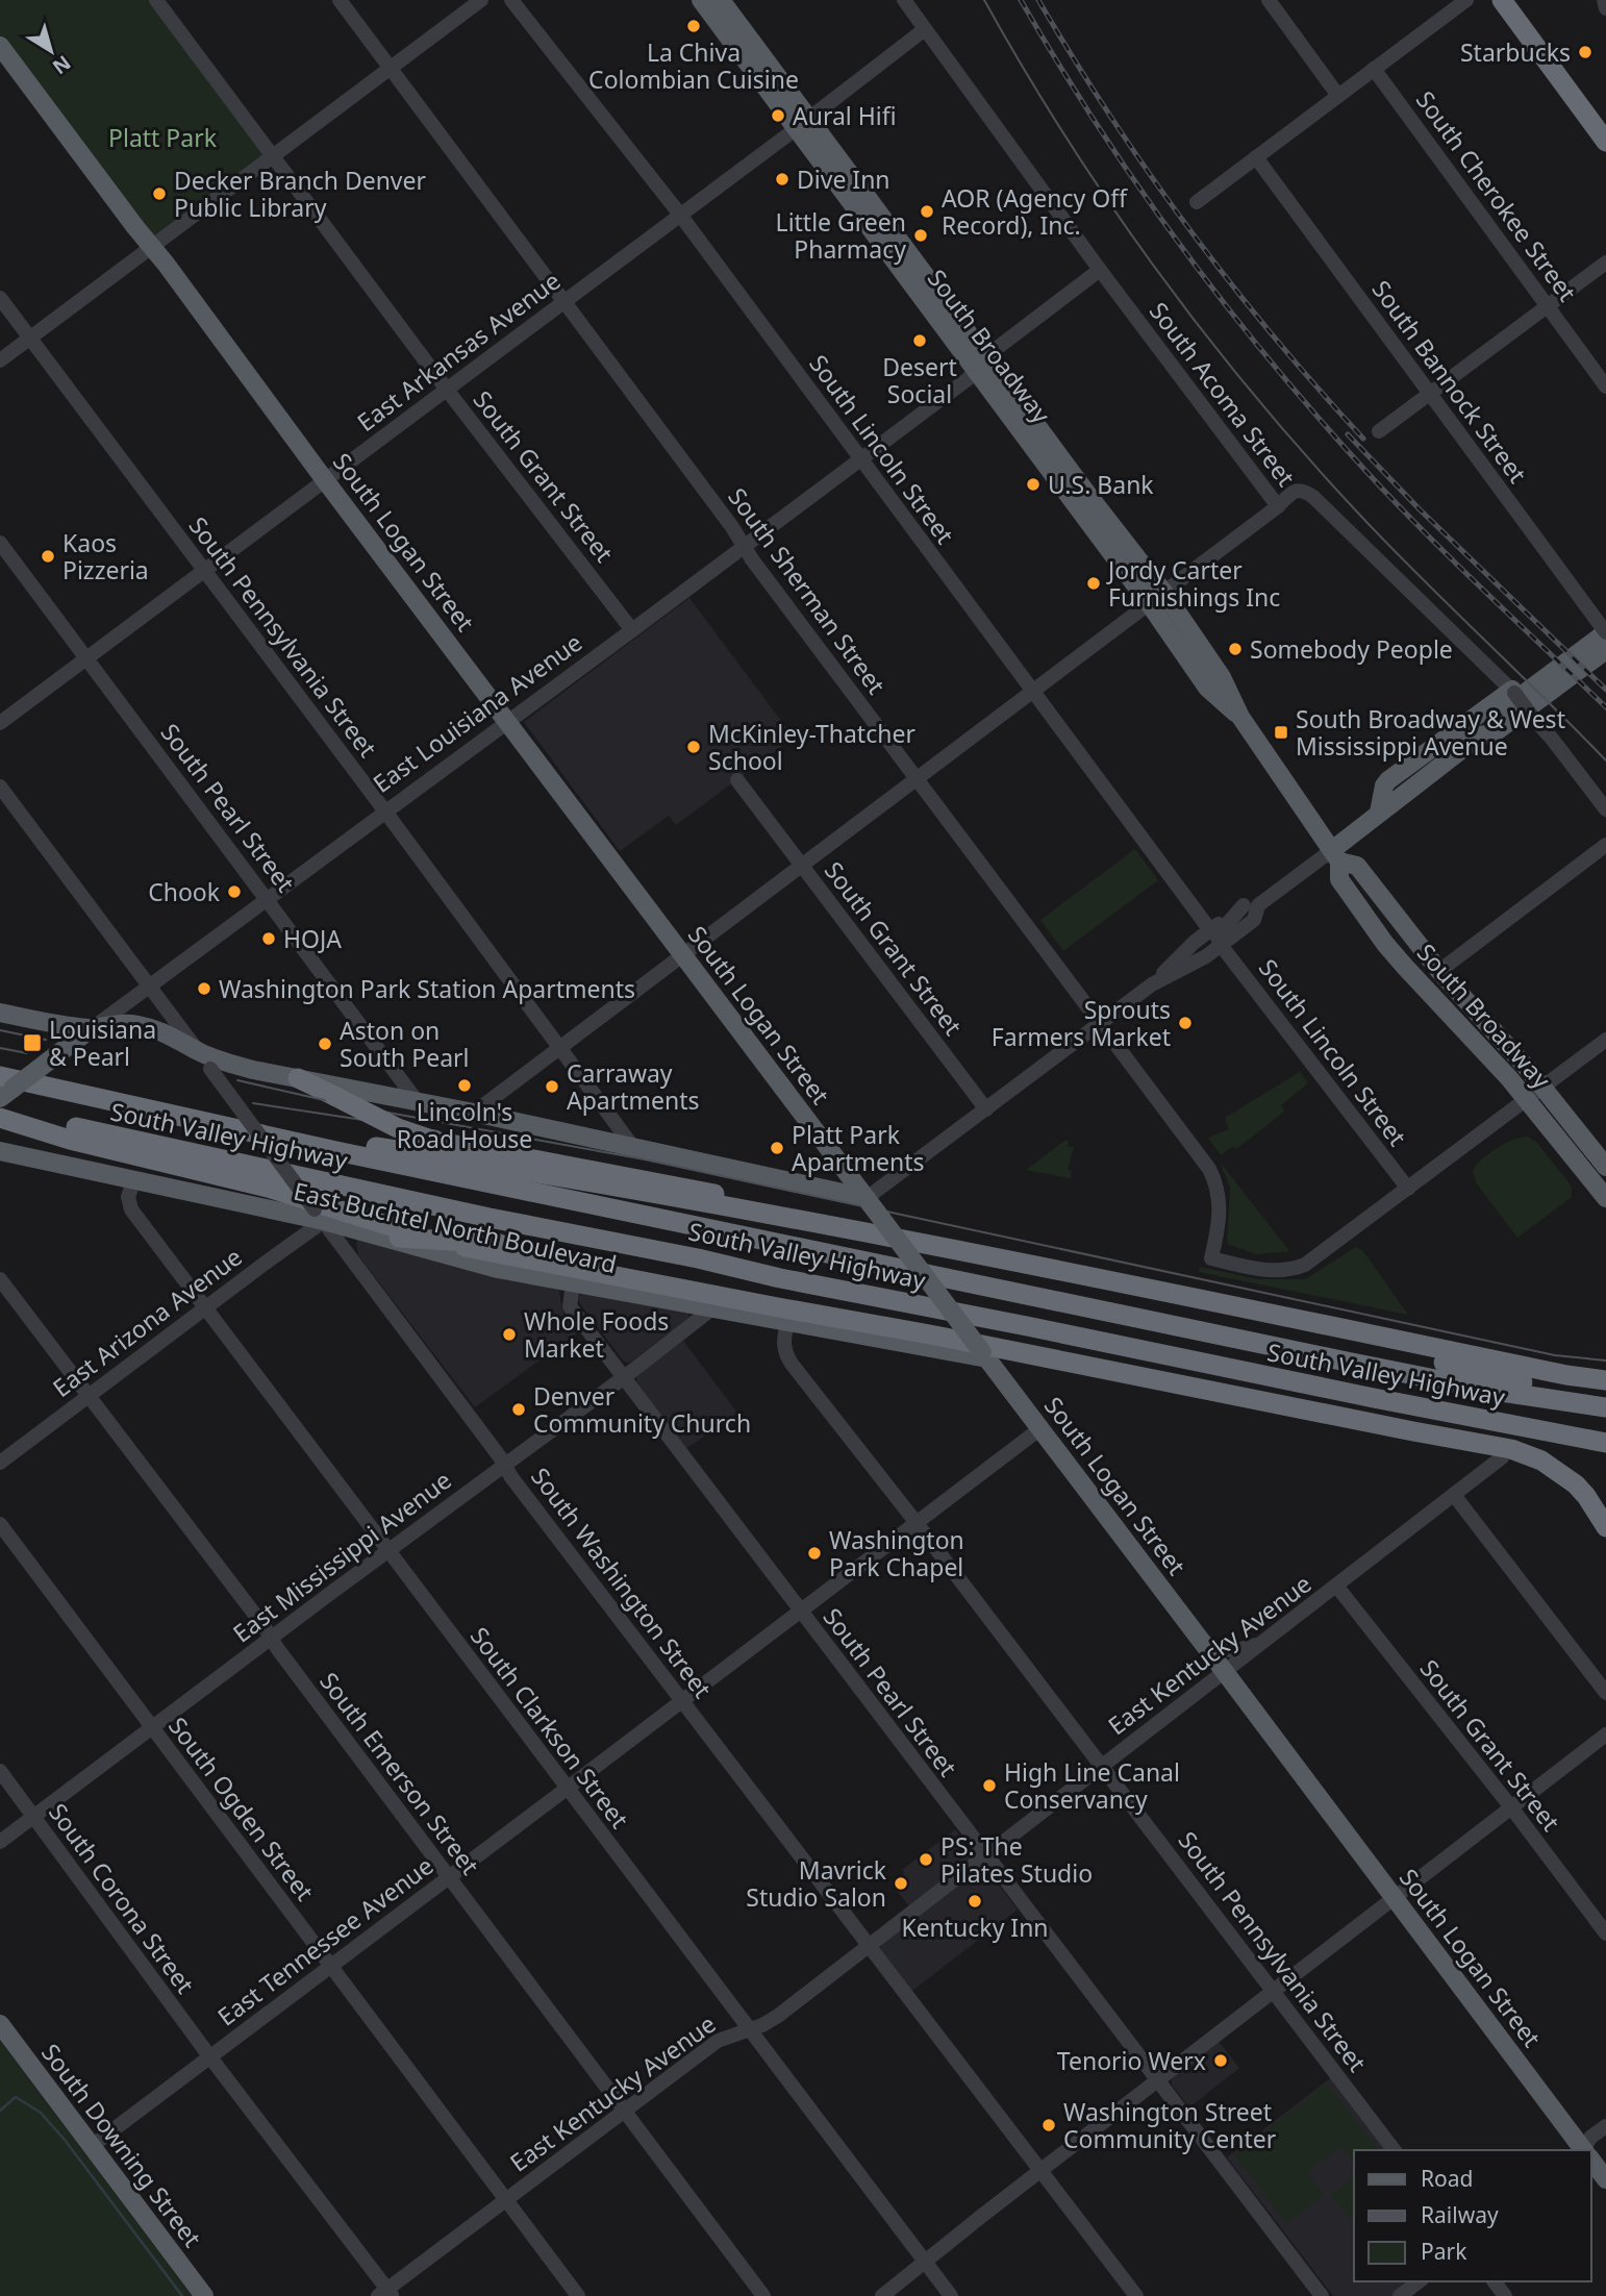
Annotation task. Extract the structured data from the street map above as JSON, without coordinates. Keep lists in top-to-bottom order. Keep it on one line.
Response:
{"streets":{"highway":["South Valley Highway"],"main road":["South Broadway","South Logan Street","East Louisiana Avenue","East Buchtel North Boulevard","South Downing Street"],"street":["South Cherokee Street","East Arkansas Avenue","South Bannock Street","South Acoma Street","South Lincoln Street","South Grant Street","South Sherman Street","South Pennsylvania Street","South Pearl Street","East Arizona Avenue","East Mississippi Avenue","South Washington Street","East Kentucky Avenue","South Clarkson Street","South Emerson Street","South Ogden Street","South Corona Street","East Tennessee Avenue"]},"crossings":[["South Broadway","East Arkansas Avenue"],["South Broadway","East Louisiana Avenue"],["East Arkansas Avenue","South Acoma Street"],["East Arkansas Avenue","South Lincoln Street"],["East Arkansas Avenue","South Grant Street"],["East Arkansas Avenue","South Logan Street"],["East Arkansas Avenue","South Sherman Street"],["East Arkansas Avenue","South Pennsylvania Street"],["East Arkansas Avenue","South Pearl Street"],["South Acoma Street","East Louisiana Avenue"],["South Lincoln Street","South Sherman Street"],["South Lincoln Street","East Louisiana Avenue"],["South Grant Street","East Louisiana Avenue"],["South Grant Street","East Kentucky Avenue"],["South Logan Street","East Louisiana Avenue"],["South Logan Street","East Buchtel North Boulevard"],["South Logan Street","East Kentucky Avenue"],["South Logan Street","East Tennessee Avenue"],["South Sherman Street","East Louisiana Avenue"],["South Pennsylvania Street","East Louisiana Avenue"],["South Pennsylvania Street","East Buchtel North Boulevard"],["South Pennsylvania Street","East Kentucky Avenue"],["South Pennsylvania Street","East Tennessee Avenue"],["East Louisiana Avenue","South Pearl Street"],["East Louisiana Avenue","South Washington Street"],["South Pearl Street","East Buchtel North Boulevard"],["South Pearl Street","East Mississippi Avenue"],["South Pearl Street","East Kentucky Avenue"],["South Pearl Street","East Tennessee Avenue"],["East Buchtel North Boulevard","East Arizona Avenue"],["East Buchtel North Boulevard","East Mississippi Avenue"],["East Buchtel North Boulevard","South Washington Street"],["East Buchtel North Boulevard","South Clarkson Street"],["East Arizona Avenue","South Washington Street"],["East Arizona Avenue","South Clarkson Street"],["East Arizona Avenue","South Emerson Street"],["East Mississippi Avenue","South Washington Street"],["East Mississippi Avenue","South Clarkson Street"],["East Mississippi Avenue","South Emerson Street"],["East Mississippi Avenue","South Ogden Street"],["East Mississippi Avenue","South Corona Street"],["South Washington Street","East Kentucky Avenue"],["South Washington Street","East Tennessee Avenue"],["East Kentucky Avenue","South Clarkson Street"],["East Kentucky Avenue","South Emerson Street"],["East Kentucky Avenue","South Ogden Street"],["East Kentucky Avenue","South Corona Street"],["South Clarkson Street","East Tennessee Avenue"],["South Emerson Street","East Tennessee Avenue"],["South Ogden Street","East Tennessee Avenue"],["South Corona Street","East Tennessee Avenue"],["East Tennessee Avenue","South Downing Street"]],"parks":["Platt Park"],"places":{"other":["La Chiva Colombian Cuisine","Starbucks","Aural Hifi","Dive Inn","Decker Branch Denver Public Library","AOR (Agency Off Record), Inc.","Little Green Pharmacy","Desert Social","U.S. Bank","Kaos Pizzeria","Jordy Carter Furnishings Inc","Somebody People","McKinley-Thatcher School","Chook","HOJA","Washington Park Station Apartments","Sprouts Farmers Market","Aston on South Pearl","Lincoln's Road House","Carraway Apartments","Platt Park Apartments","Whole Foods Market","Denver Community Church","Washington Park Chapel","High Line Canal Conservancy","PS: The Pilates Studio","Mavrick Studio Salon","Kentucky Inn","Tenorio Werx","Washington Street Community Center"],"transit":["South Broadway & West Mississippi Avenue","Louisiana & Pearl"]},"legend":["Road","Railway","Park"],"north":"bottom right"}
